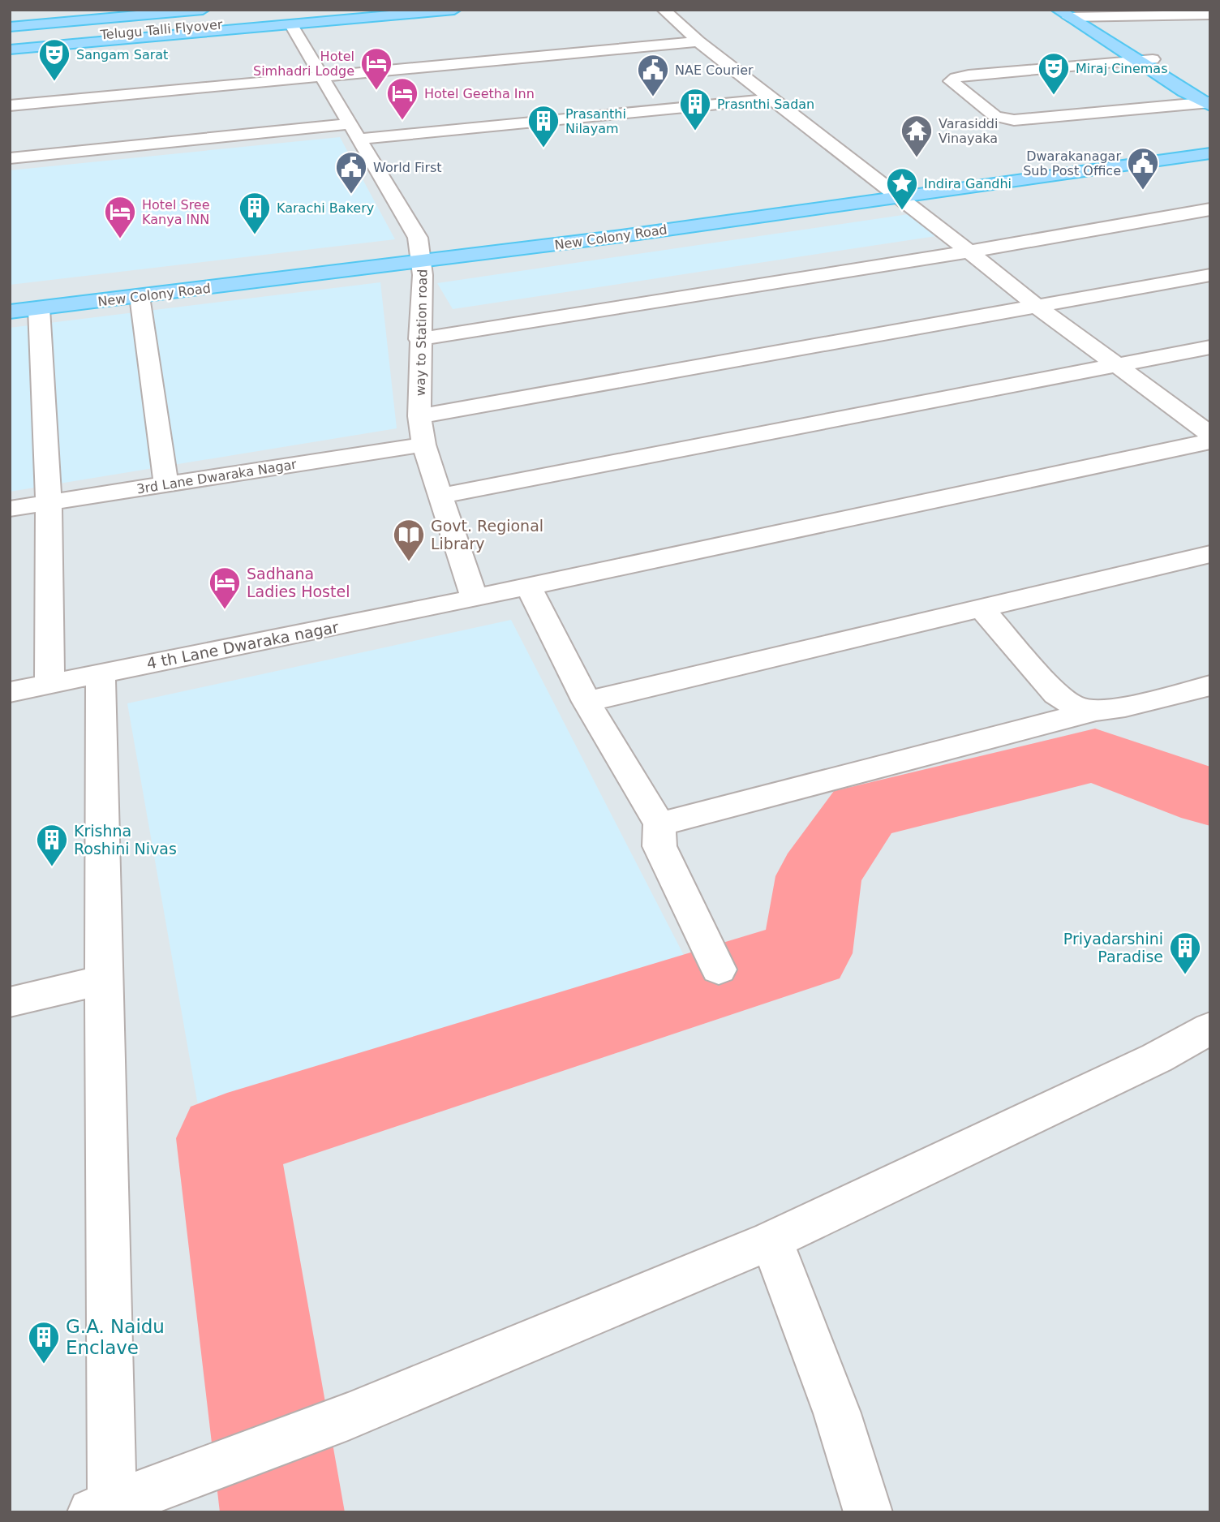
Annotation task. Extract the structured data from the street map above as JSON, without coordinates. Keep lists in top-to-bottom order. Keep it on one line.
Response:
{"streets":{"main road":["Telugu Talli Flyover","New Colony Road"],"street":["way to Station road","3rd Lane Dwaraka Nagar","4 th Lane Dwaraka nagar"]},"crossings":[["Telugu Talli Flyover","way to Station road"],["New Colony Road","way to Station road"],["way to Station road","3rd Lane Dwaraka Nagar"],["way to Station road","4 th Lane Dwaraka nagar"]],"places":{"theatre":["Sangam Sarat","Miraj Cinemas"],"hotel":["Hotel Simhadri Lodge","Hotel Geetha Inn","Hotel Sree Kanya INN","Sadhana Ladies Hostel"],"public building":["NAE Courier","Dwarakanagar Sub Post Office","World First"],"building":["Prasnthi Sadan","Prasanthi Nilayam","Karachi Bakery","Krishna Roshini Nivas","Priyadarshini Paradise","G.A. Naidu Enclave"],"temple":["Varasiddi Vinayaka"],"place":["Indira Gandhi"],"library":["Govt. Regional Library"]}}
